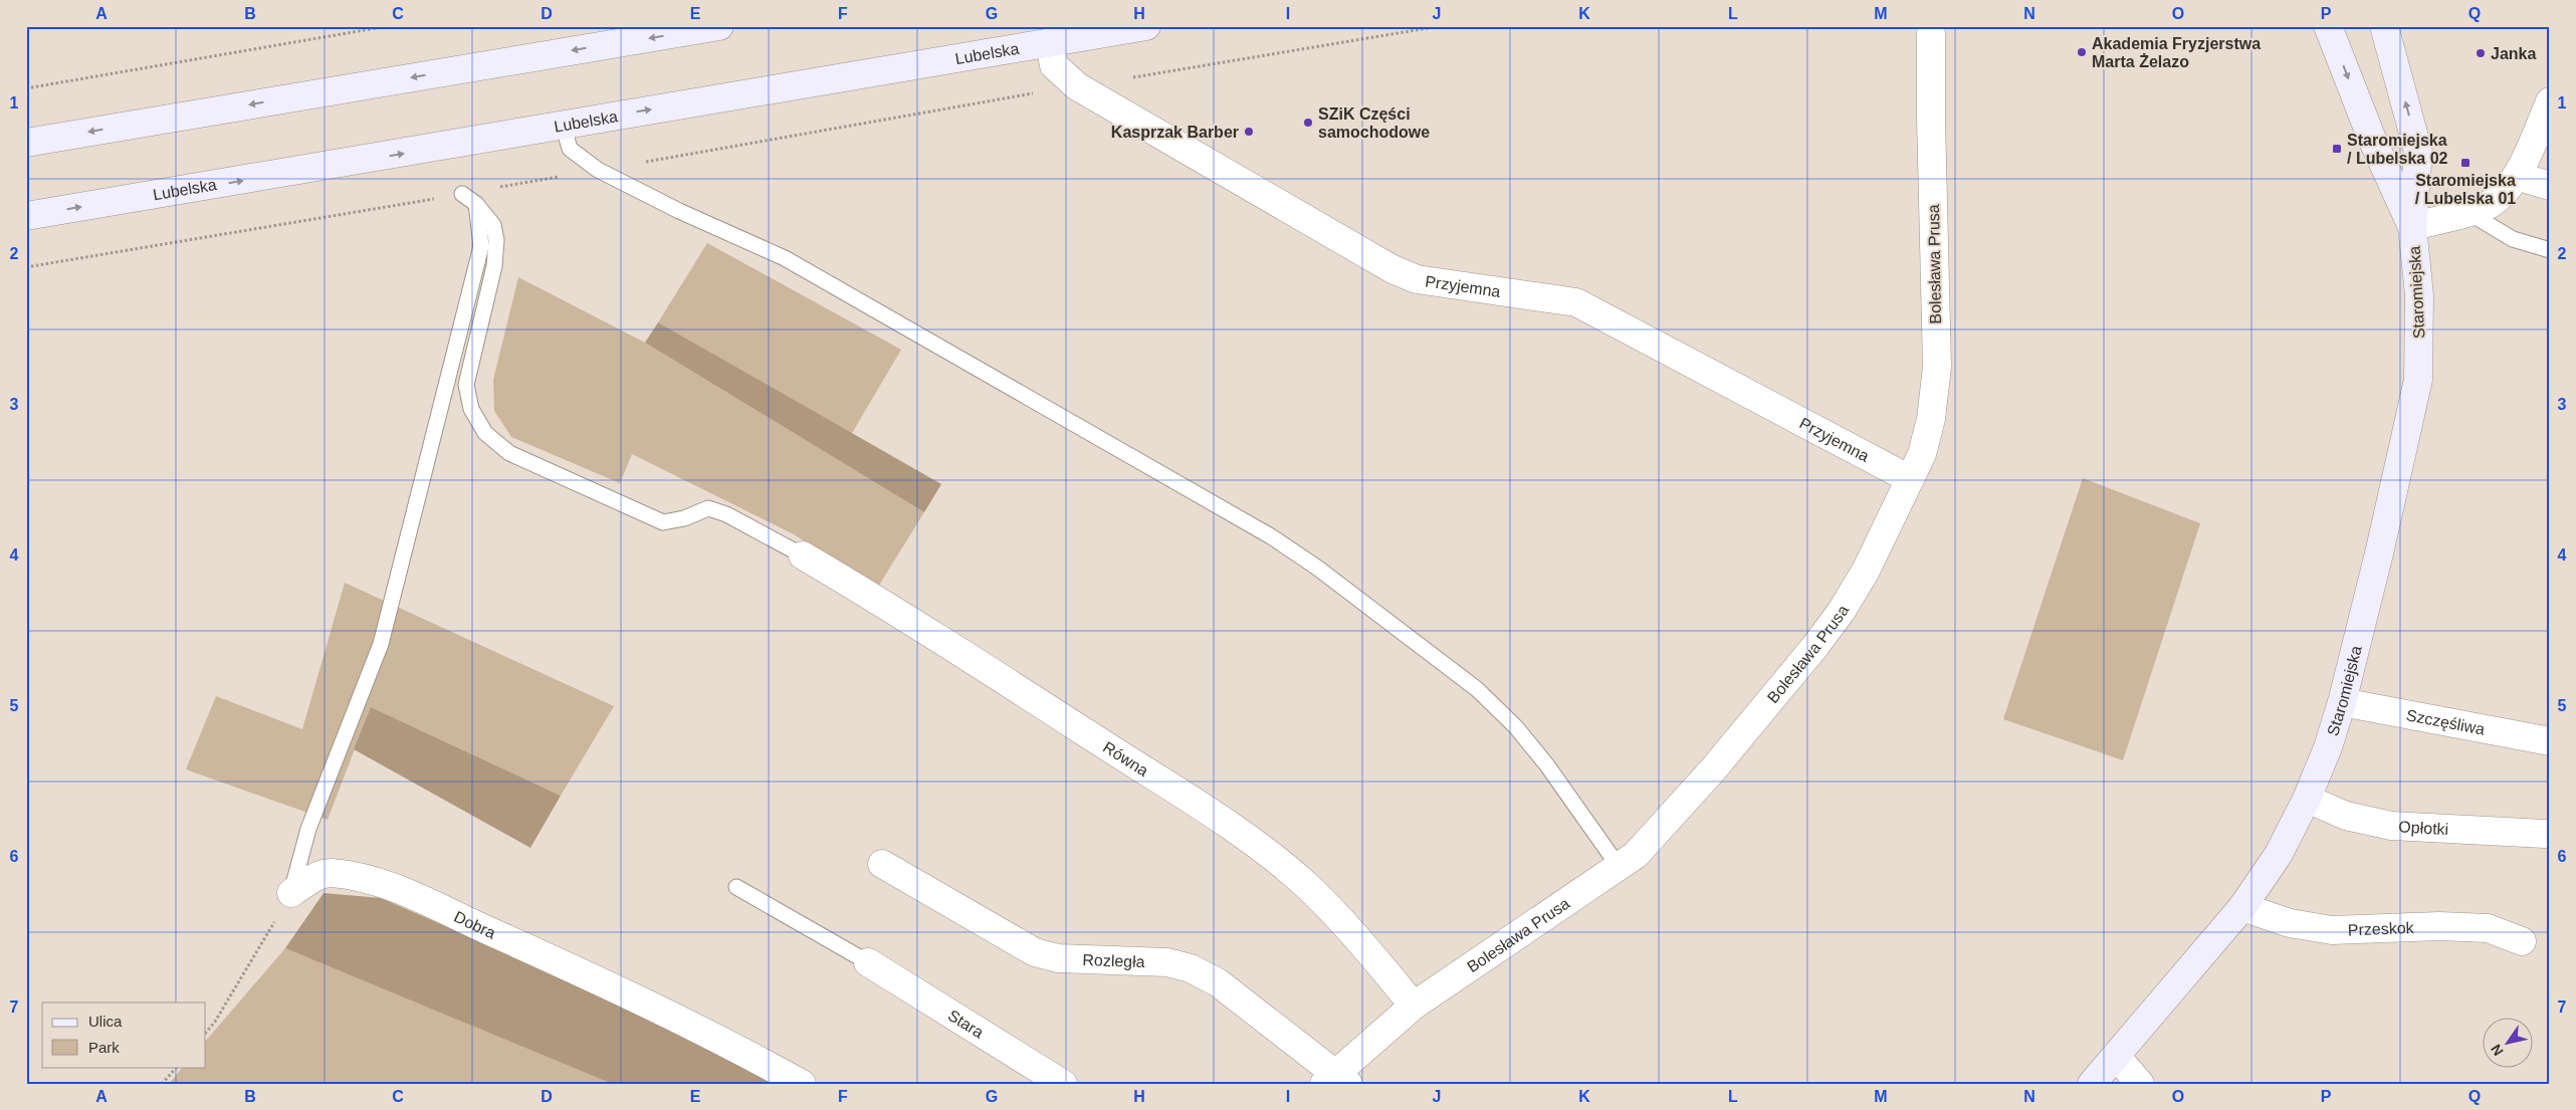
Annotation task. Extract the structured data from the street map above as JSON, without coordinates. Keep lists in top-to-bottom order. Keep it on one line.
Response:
{"streets":{"main road":["Lubelska","Staromiejska"],"street":["Bolesława Prusa","Przyjemna","Szczęśliwa","Równa","Opłotki","Dobra","Przeskok","Rozległa","Stara"]},"crossings":[["Lubelska","Przyjemna"],["Bolesława Prusa","Przyjemna"],["Bolesława Prusa","Równa"],["Bolesława Prusa","Rozległa"],["Staromiejska","Szczęśliwa"],["Staromiejska","Opłotki"],["Staromiejska","Przeskok"]],"places":{"other":["Akademia Fryzjerstwa Marta Żelazo","Janka","SZiK Części samochodowe","Kasprzak Barber"],"transit":["Staromiejska / Lubelska 02","Staromiejska / Lubelska 01"]},"legend":["Ulica","Park"],"north":"bottom left","grid":{"columns":["A","B","C","D","E","F","G","H","I","J","K","L","M","N","O","P","Q"],"rows":["1","2","3","4","5","6","7"]}}
